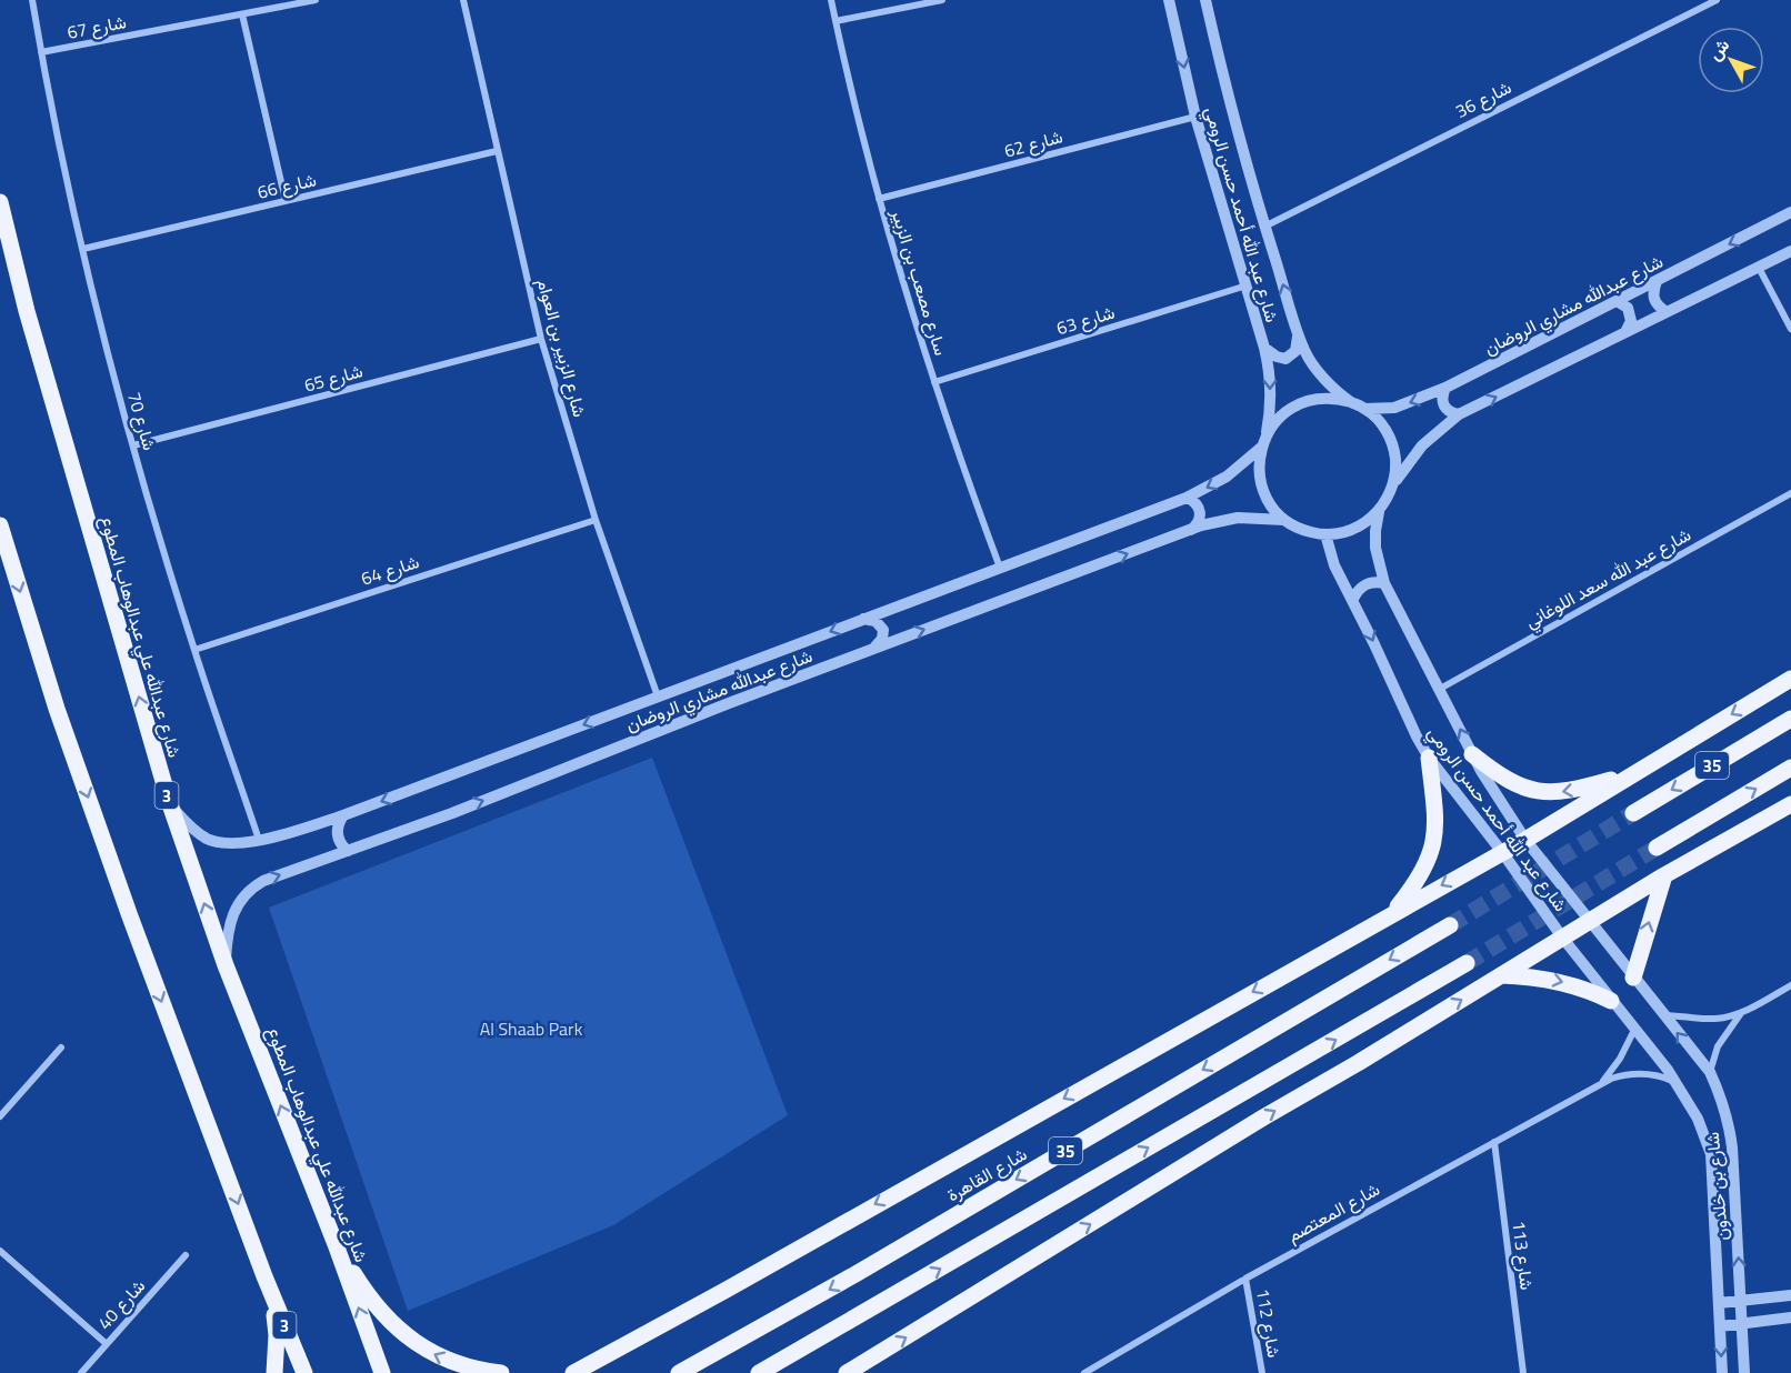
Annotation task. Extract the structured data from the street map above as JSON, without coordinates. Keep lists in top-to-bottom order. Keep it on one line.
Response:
{"streets":{"main road":["شارع عبدالله علي عبدالوهاب المطوع","35","3","شارع القاهرة"],"street":["شارع 67","شارع 36","شارع 62","شارع 66","شارع عبد الله أحمد حسن الرومي","سارع مصعب بن الزبير","شارع عبدالله مشاري الروضان","شارع 63","شارع الزبير بن العوام","شارع 65","شارع 70","شارع 64","شارع عبد الله سعد اللوغاني","شارع بن خلدون","شارع المعتصم","شارع 113","شارع 40","شارع 112"]},"crossings":[["شارع 67","شارع 70"],["شارع 36","شارع عبد الله أحمد حسن الرومي"],["شارع 62","شارع عبد الله أحمد حسن الرومي"],["شارع 62","سارع مصعب بن الزبير"],["شارع 66","شارع الزبير بن العوام"],["شارع 66","شارع 70"],["شارع عبد الله أحمد حسن الرومي","شارع عبدالله مشاري الروضان"],["شارع عبد الله أحمد حسن الرومي","شارع 63"],["شارع عبد الله أحمد حسن الرومي","شارع عبد الله سعد اللوغاني"],["شارع عبد الله أحمد حسن الرومي","شارع بن خلدون"],["سارع مصعب بن الزبير","شارع عبدالله مشاري الروضان"],["سارع مصعب بن الزبير","شارع 63"],["شارع عبدالله مشاري الروضان","شارع الزبير بن العوام"],["شارع عبدالله مشاري الروضان","شارع 70"],["شارع عبدالله مشاري الروضان","شارع عبدالله علي عبدالوهاب المطوع"],["شارع الزبير بن العوام","شارع 65"],["شارع الزبير بن العوام","شارع 64"],["شارع 65","شارع 70"],["شارع 70","شارع 64"],["شارع بن خلدون","شارع المعتصم"],["شارع المعتصم","شارع 113"],["شارع المعتصم","شارع 112"]],"parks":["Al Shaab Park"],"north":"top left"}
